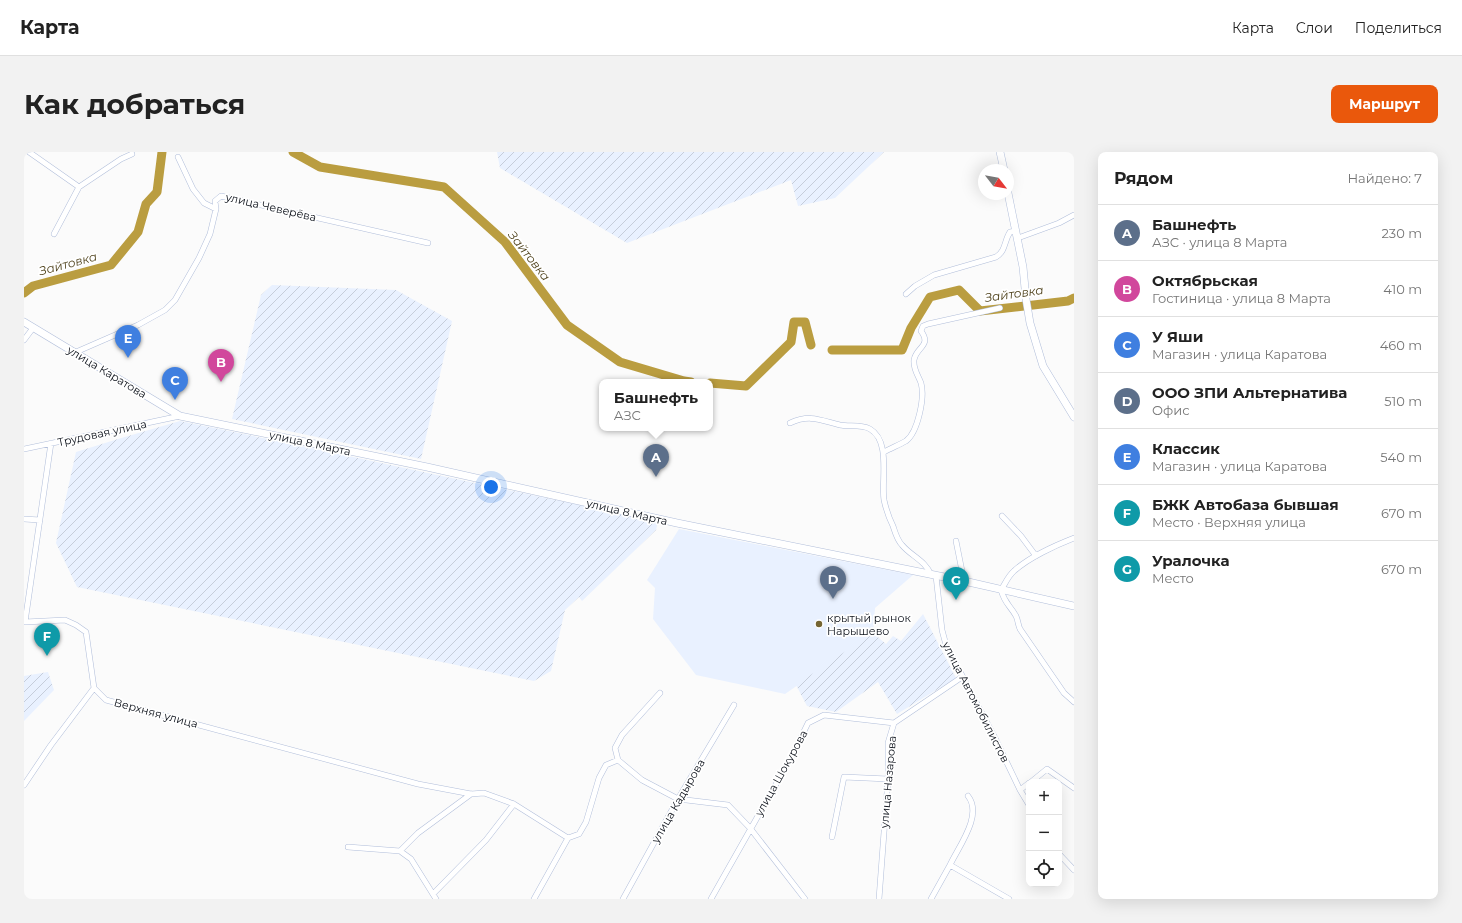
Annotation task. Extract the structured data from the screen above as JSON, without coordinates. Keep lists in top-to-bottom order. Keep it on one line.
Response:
{"streets":{"main road":["улица Каратова","улица 8 Марта"],"street":["улица Чеверёва","Трудовая улица","улица Автомобилистов","Верхняя улица","улица Шокурова","улица Назарова","улица Кадырова"]},"crossings":[["улица Чеверёва","улица Каратова"],["улица Каратова","Трудовая улица"],["улица Каратова","улица 8 Марта"],["Трудовая улица","улица 8 Марта"],["улица 8 Марта","улица Автомобилистов"],["улица Автомобилистов","улица Назарова"],["улица Шокурова","улица Назарова"]],"water":["Зайтовка"],"places":["крытый рынок Нарышево"],"north":"bottom right","page":{"header":"Карта","nav":["Карта","Слои","Поделиться"],"buttons":"Маршрут","title":"Как добраться","heading":["Рядом","Найдено: 7"],"list":[{"mark":"A","name":"Башнефть","note":"АЗС · улица 8 Марта","value":"230 m"},{"mark":"B","name":"Октябрьская","note":"Гостиница · улица 8 Марта","value":"410 m"},{"mark":"C","name":"У Яши","note":"Магазин · улица Каратова","value":"460 m"},{"mark":"D","name":"ООО ЗПИ Альтернатива","note":"Офис","value":"510 m"},{"mark":"E","name":"Классик","note":"Магазин · улица Каратова","value":"540 m"},{"mark":"F","name":"БЖК Автобаза бывшая","note":"Место · Верхняя улица","value":"670 m"},{"mark":"G","name":"Уралочка","note":"Место","value":"670 m"}],"pins":["E","B","C","A","D","G","F"],"popup":["Башнефть","АЗС"],"map_buttons":["+","−"]}}
